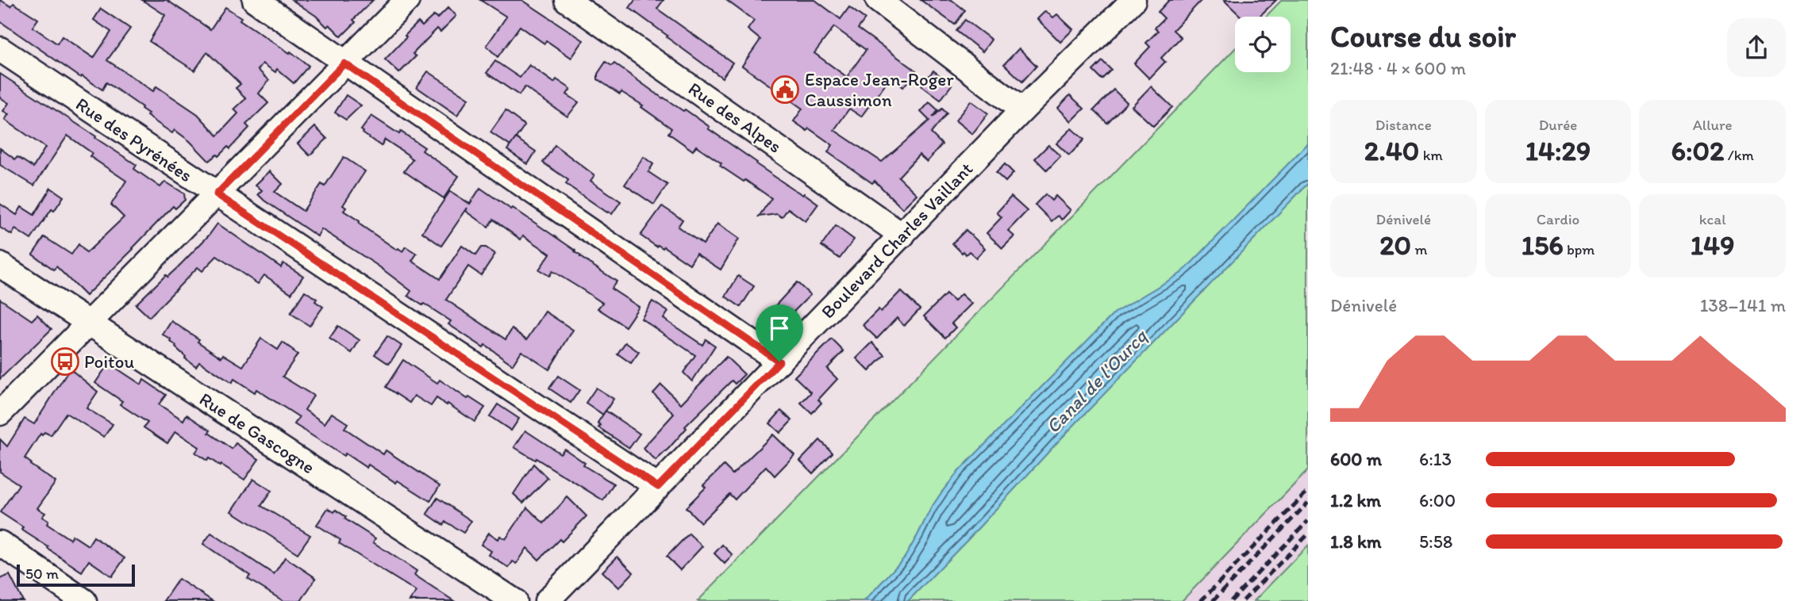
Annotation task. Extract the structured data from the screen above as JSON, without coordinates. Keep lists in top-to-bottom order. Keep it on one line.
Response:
{"streets":{"street":["Rue des Alpes","Rue des Pyrénées","Boulevard Charles Vaillant","Rue de Gascogne"]},"crossings":[["Rue des Alpes","Boulevard Charles Vaillant"],["Rue des Pyrénées","Boulevard Charles Vaillant"]],"water":["Canal de l'Ourcq"],"places":{"public building":["Espace Jean-Roger Caussimon"],"bus stop":["Poitou"]},"scale_bar":"50 m","page":{"heading":["Course du soir","21:48 · 4 × 600 m"],"stats":[["Distance","2.40 km"],["Durée","14:29"],["Allure","6:02 /km"],["Dénivelé","20 m"],["Cardio","156 bpm"],["kcal","149"]],"chart":["Dénivelé","138–141 m"],"list":[{"name":"600 m","note":"6:13"},{"name":"1.2 km","note":"6:00"},{"name":"1.8 km","note":"5:58"}],"scale":"50 m"}}
